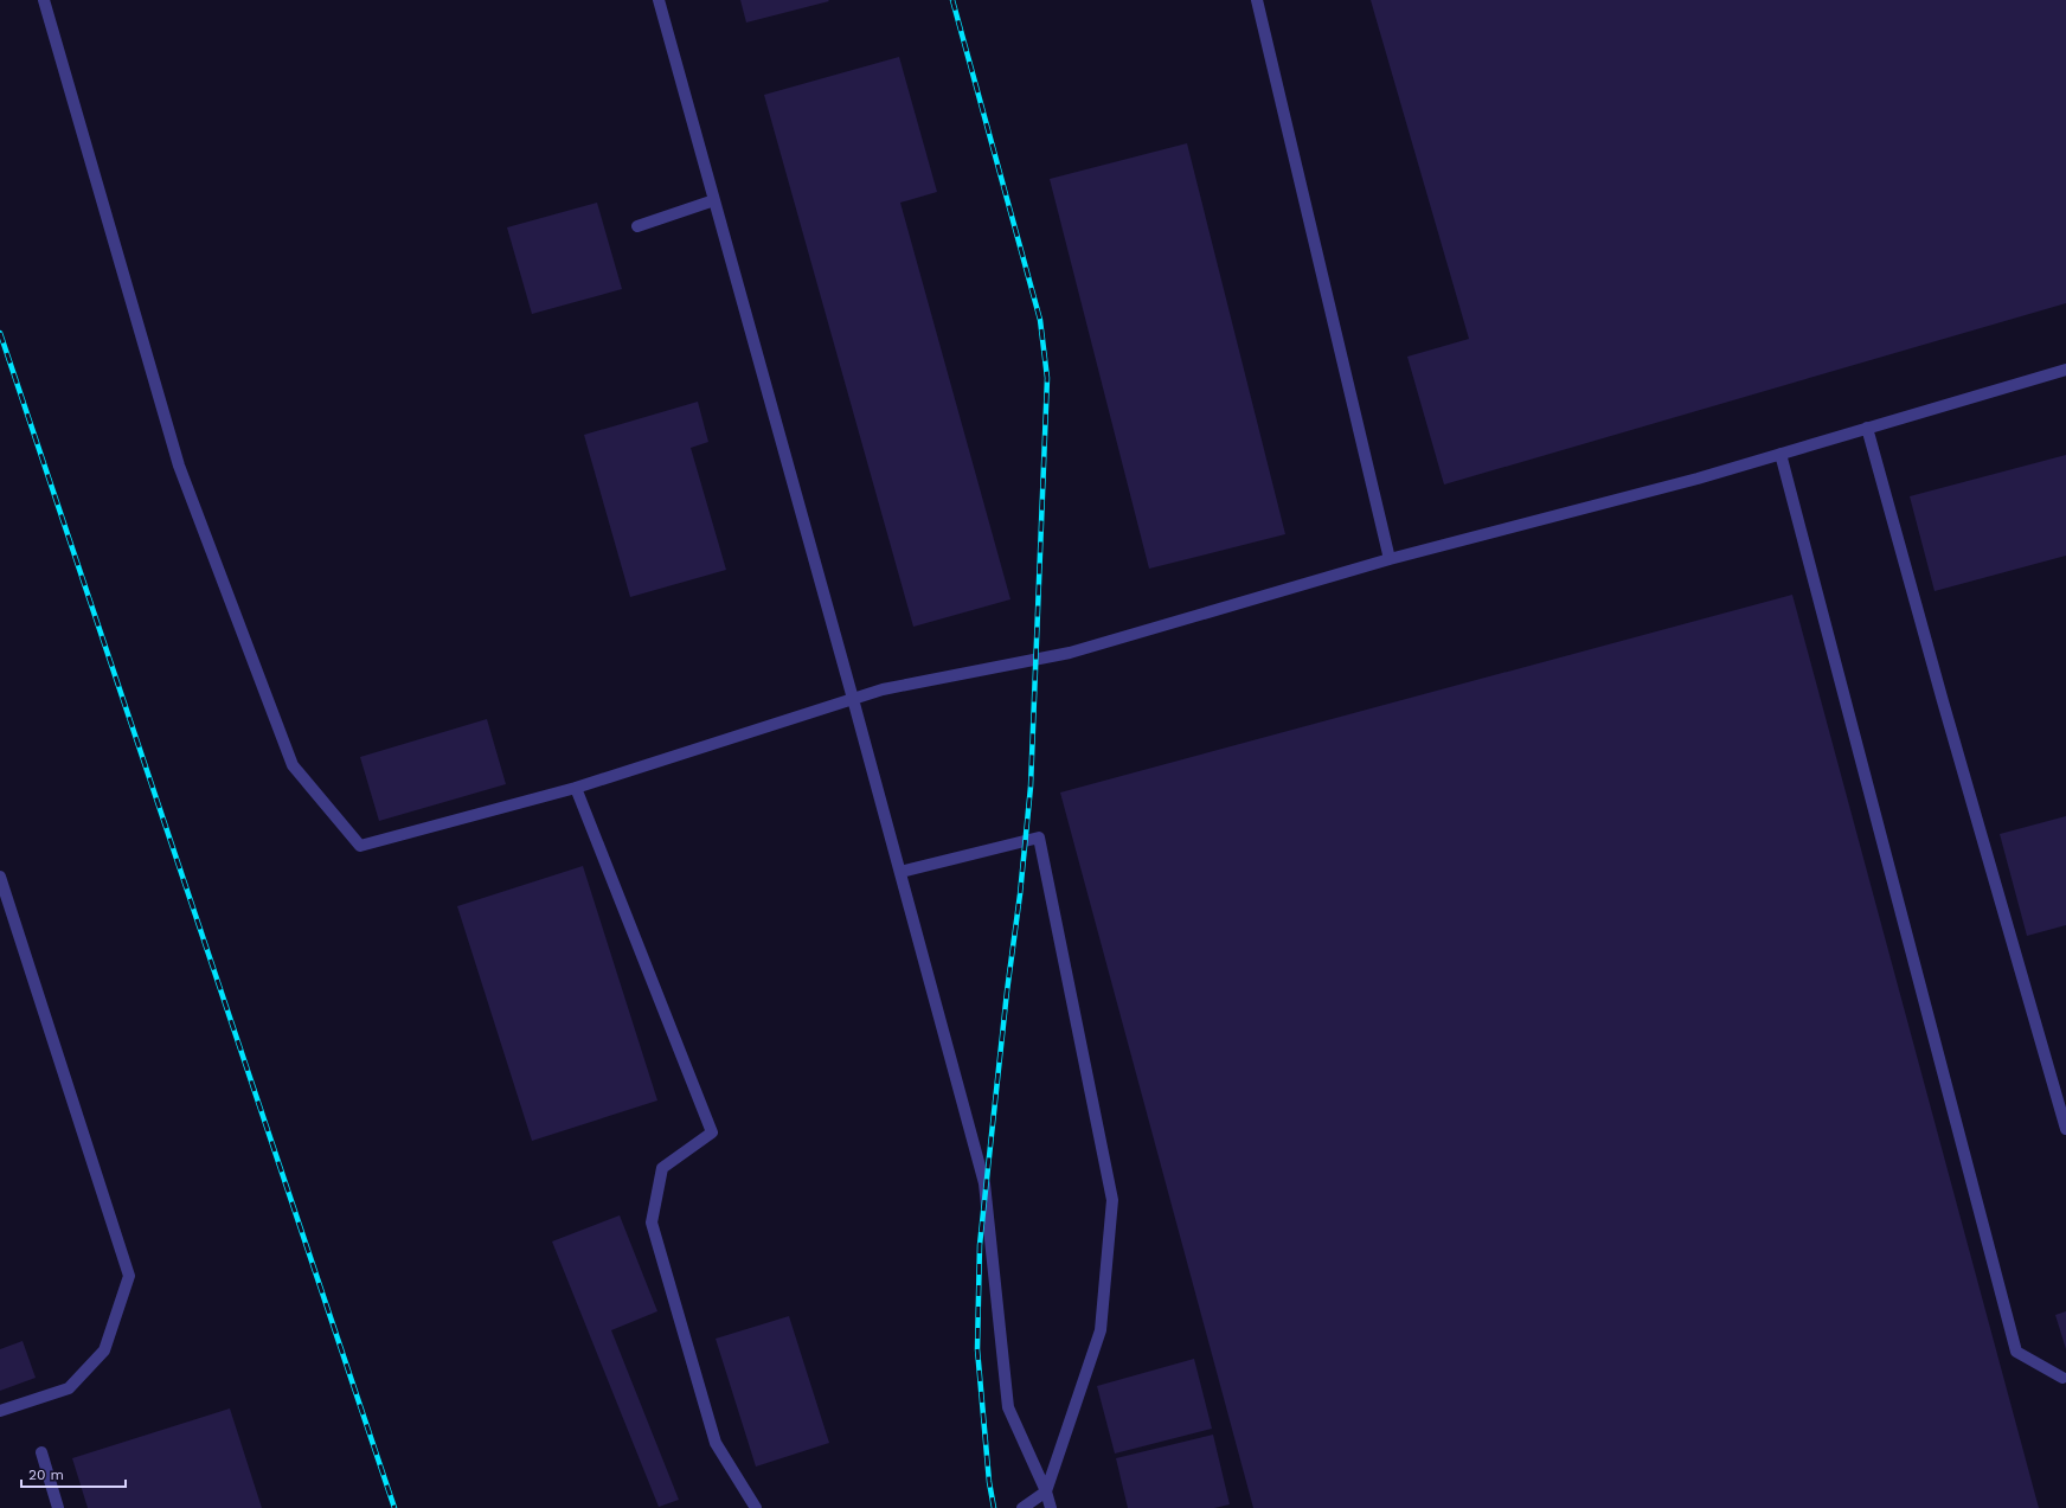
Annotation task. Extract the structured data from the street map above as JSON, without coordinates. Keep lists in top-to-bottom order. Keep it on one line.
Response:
{"scale_bar":"20 m"}
